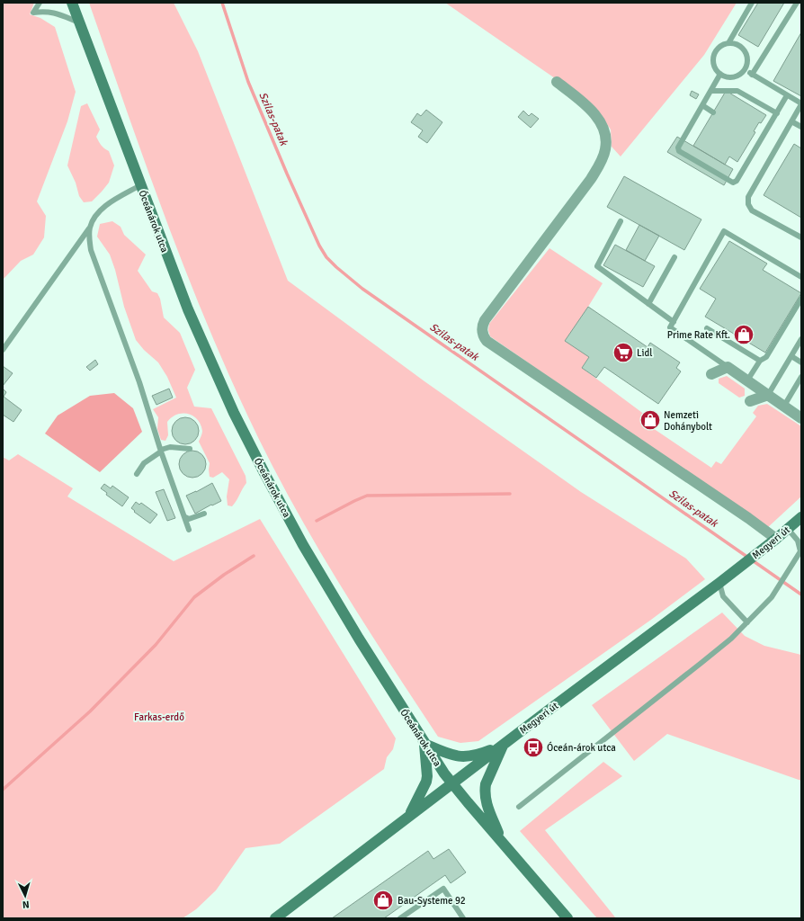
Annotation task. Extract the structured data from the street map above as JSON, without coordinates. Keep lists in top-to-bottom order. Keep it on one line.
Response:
{"streets":{"street":["Óceánárok utca","Megyeri út"]},"crossings":[["Óceánárok utca","Megyeri út"]],"water":["Szilas-patak"],"parks":["Farkas-erdő"],"places":{"shop":["Prime Rate Kft.","Nemzeti Dohánybolt","Bau-Systeme 92"],"supermarket":["Lidl"],"bus stop":["Óceán-árok utca"]},"north":"bottom"}
